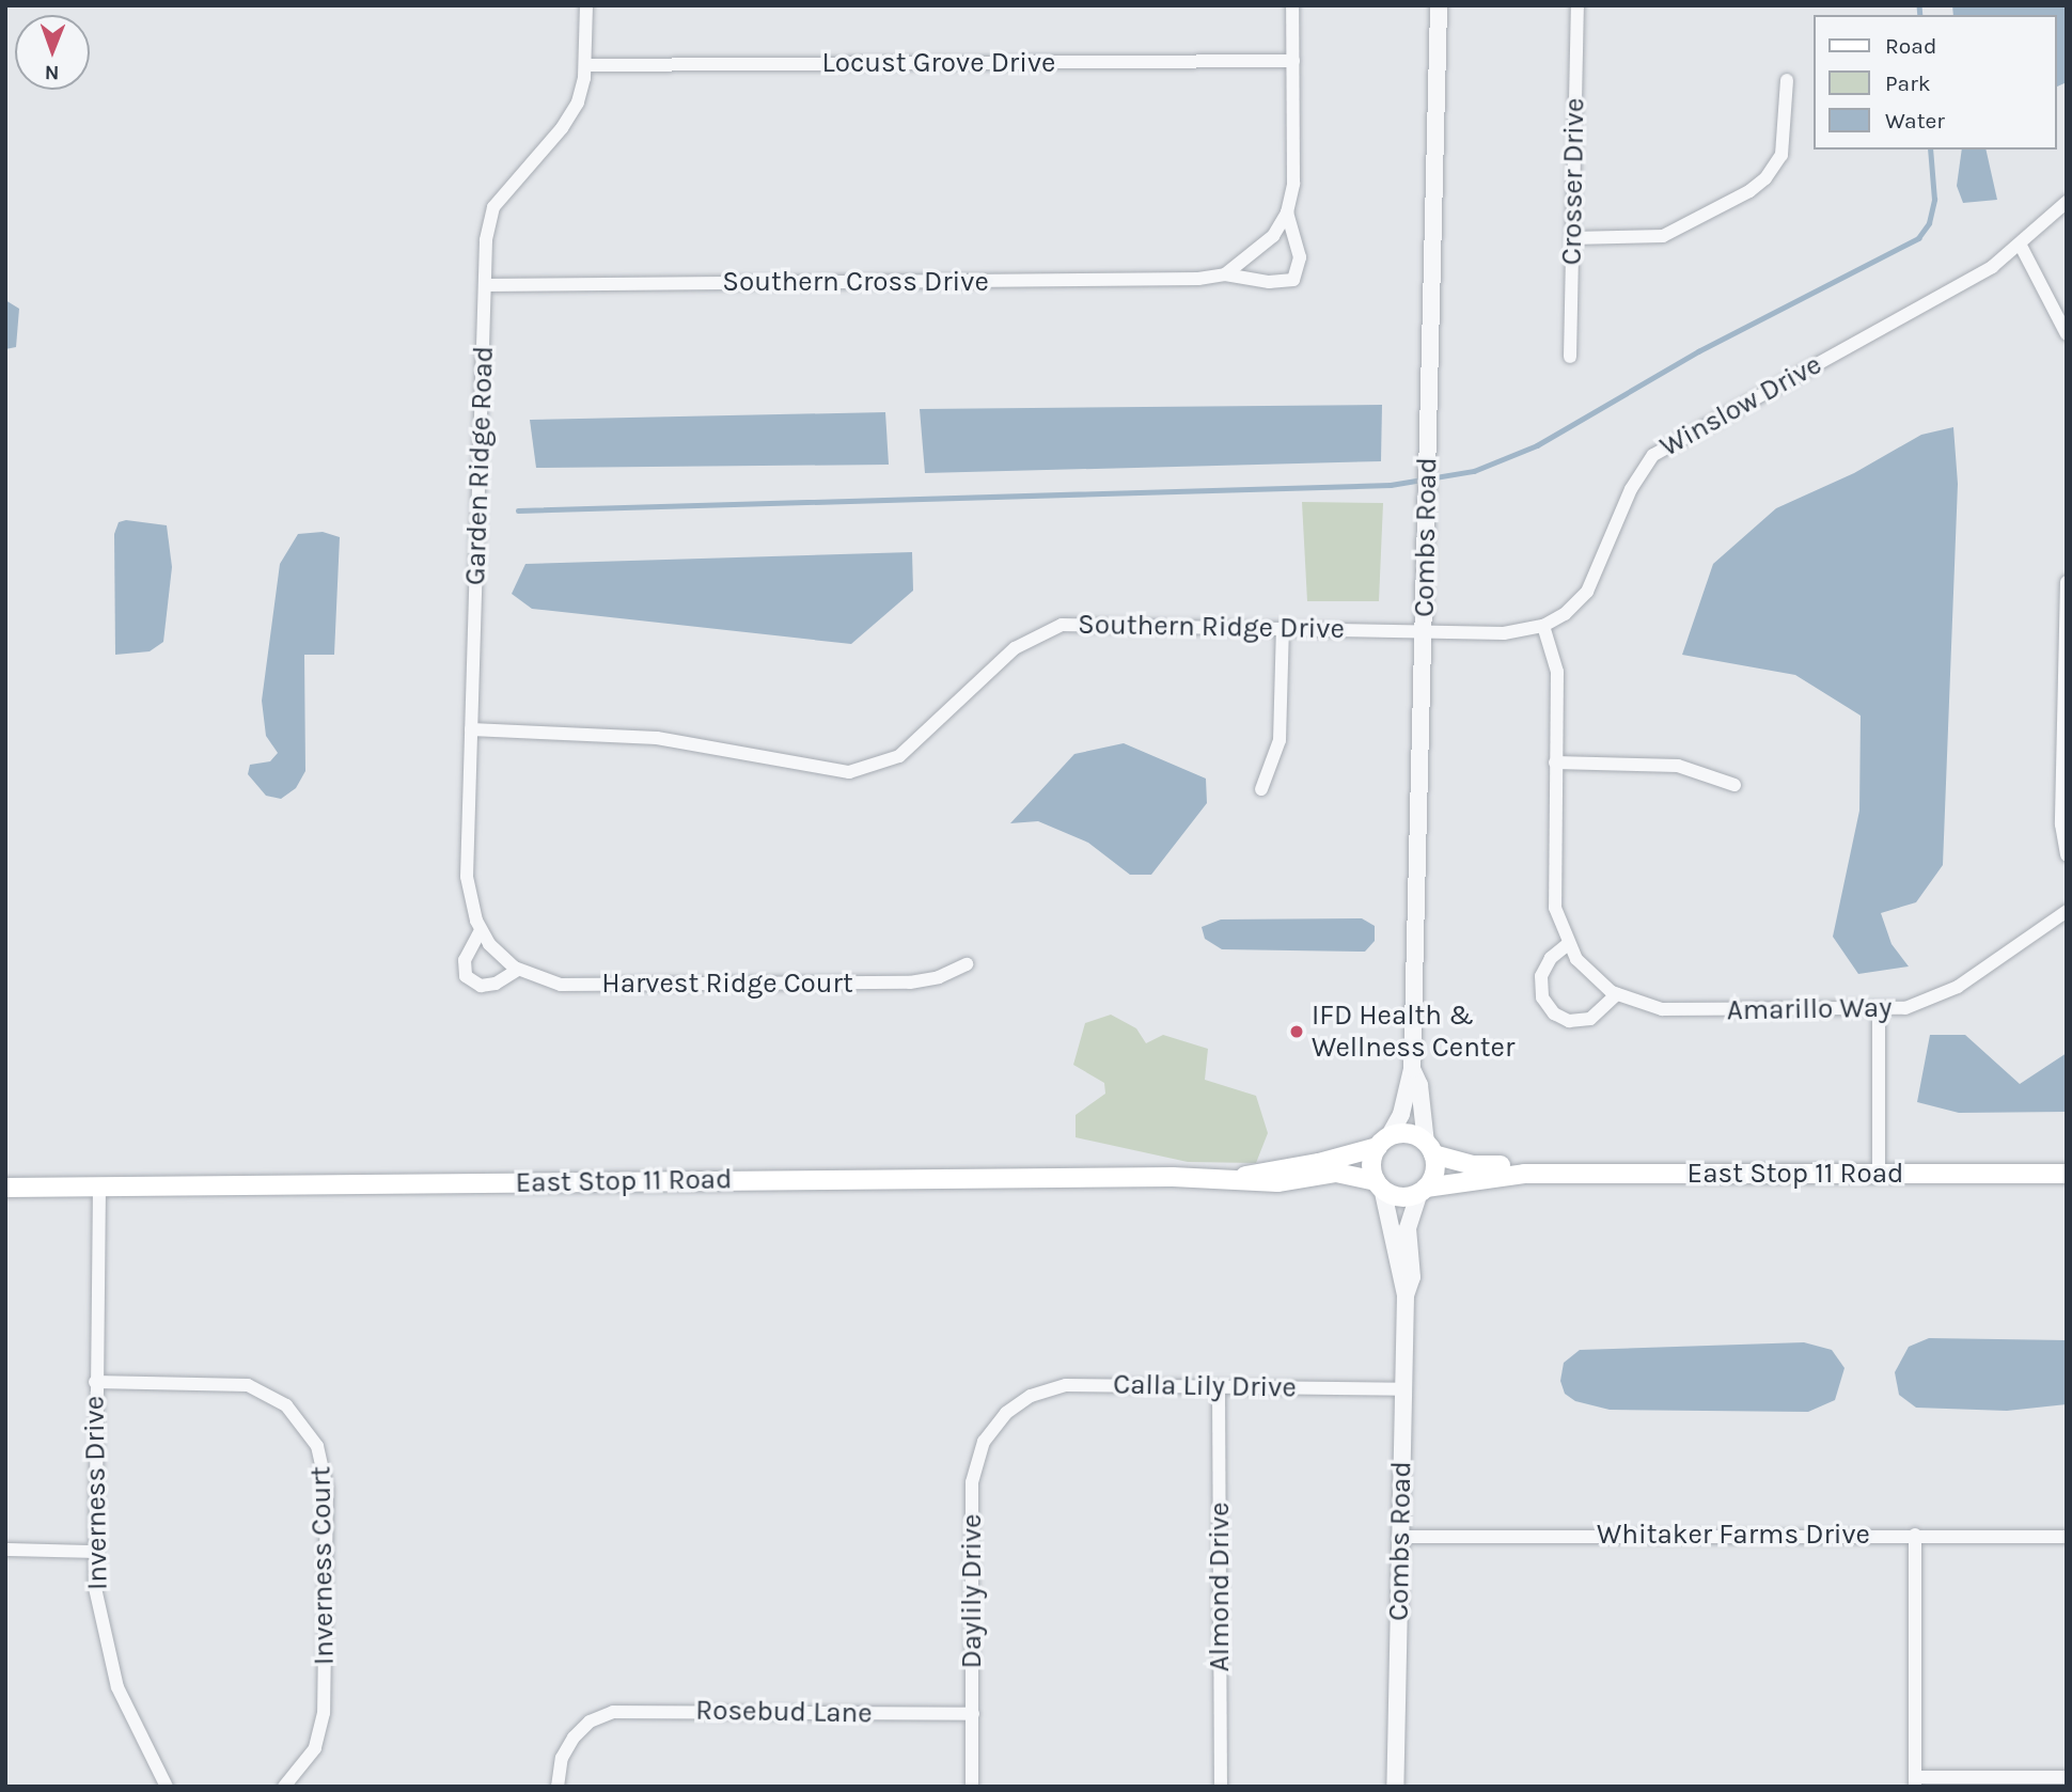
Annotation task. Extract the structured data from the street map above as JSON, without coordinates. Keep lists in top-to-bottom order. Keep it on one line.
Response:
{"streets":{"main road":["East Stop 11 Road"],"street":["Locust Grove Drive","Crosser Drive","Southern Cross Drive","Winslow Drive","Garden Ridge Road","Combs Road","Southern Ridge Drive","Harvest Ridge Court","Amarillo Way","Calla Lily Drive","Inverness Drive","Whitaker Farms Drive","Inverness Court","Almond Drive","Daylily Drive","Rosebud Lane"]},"crossings":[["Locust Grove Drive","Garden Ridge Road"],["Southern Cross Drive","Garden Ridge Road"],["Winslow Drive","Combs Road"],["Winslow Drive","Southern Ridge Drive"],["Garden Ridge Road","Southern Ridge Drive"],["Garden Ridge Road","Harvest Ridge Court"],["Combs Road","Southern Ridge Drive"],["Combs Road","East Stop 11 Road"],["Combs Road","Calla Lily Drive"],["Combs Road","Whitaker Farms Drive"],["East Stop 11 Road","Inverness Drive"],["Calla Lily Drive","Almond Drive"],["Calla Lily Drive","Daylily Drive"],["Inverness Drive","Inverness Court"],["Daylily Drive","Rosebud Lane"]],"places":["IFD Health & Wellness Center"],"legend":["Road","Park","Water"],"north":"bottom"}
